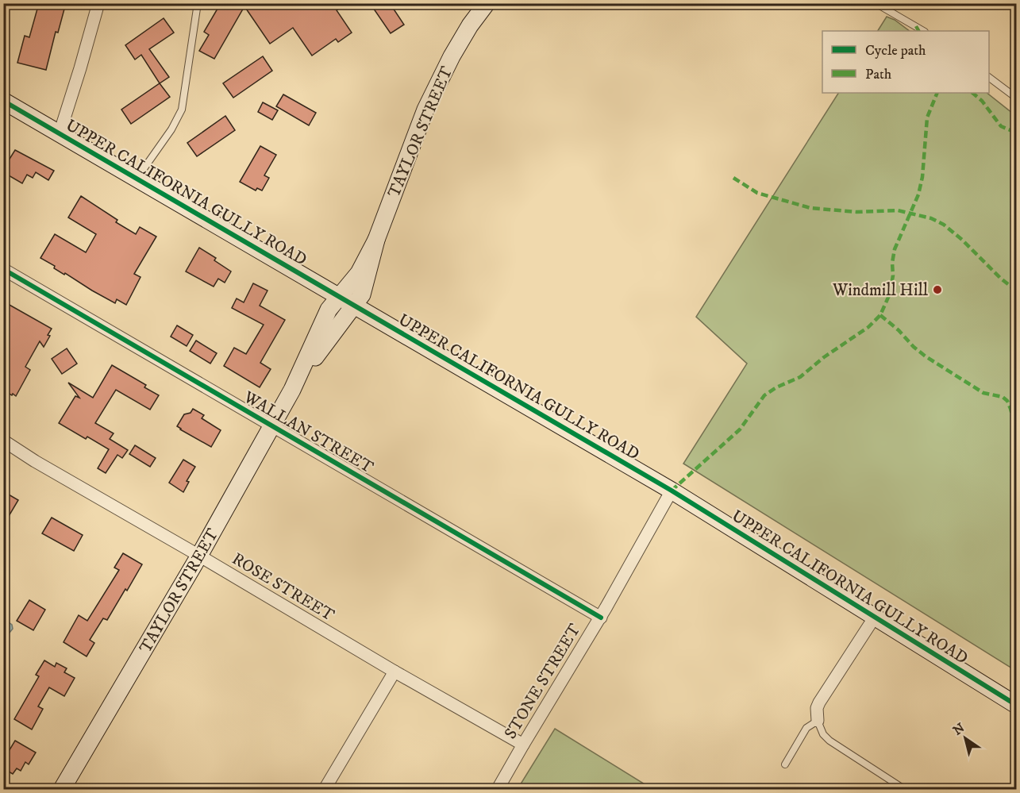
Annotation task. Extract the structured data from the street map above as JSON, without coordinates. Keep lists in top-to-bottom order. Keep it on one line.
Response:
{"streets":{"street":["TAYLOR STREET","UPPER CALIFORNIA GULLY ROAD","WALLAN STREET","ROSE STREET","STONE STREET"]},"crossings":[["TAYLOR STREET","UPPER CALIFORNIA GULLY ROAD"],["TAYLOR STREET","WALLAN STREET"],["TAYLOR STREET","ROSE STREET"],["UPPER CALIFORNIA GULLY ROAD","STONE STREET"],["WALLAN STREET","STONE STREET"],["ROSE STREET","STONE STREET"]],"places":["Windmill Hill"],"legend":["Cycle path","Path"],"north":"top left"}
